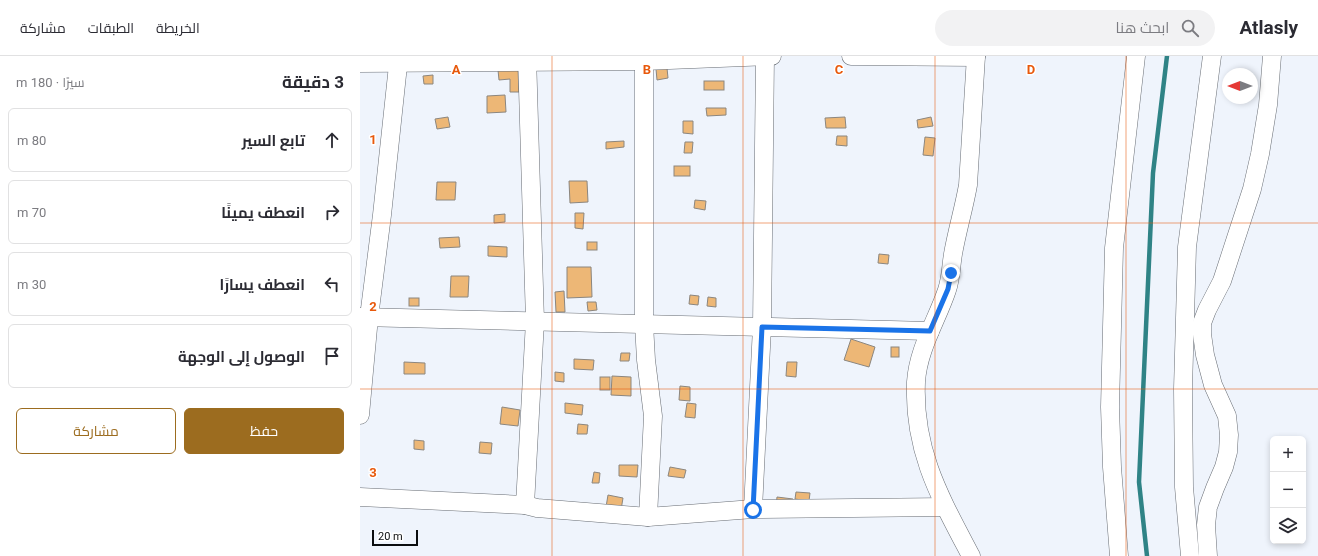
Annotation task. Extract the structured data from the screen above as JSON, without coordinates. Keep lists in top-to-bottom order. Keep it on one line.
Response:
{"scale_bar":"20 m","north":"left","page":{"header":"Atlasly","search":"ابحث هنا","nav":["الخريطة","الطبقات","مشاركة"],"heading":["3 دقيقة","سيرًا · 180 m"],"list":[["تابع السير","80 m"],["انعطف يمينًا","70 m"],["انعطف يسارًا","30 m"],"الوصول إلى الوجهة"],"buttons":["حفظ","مشاركة"],"map_buttons":["+","−"],"scale":"20 m"},"grid":{"columns":["A","B","C","D"],"rows":["1","2","3"]}}
